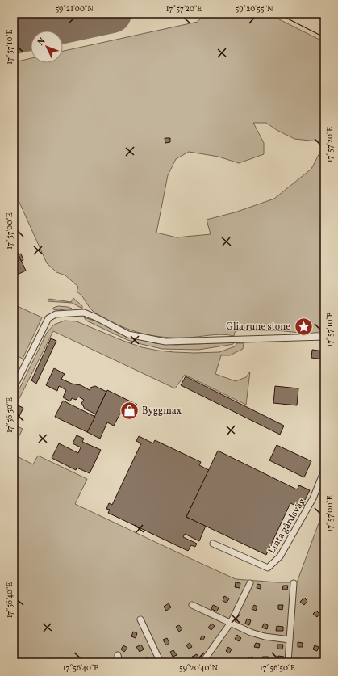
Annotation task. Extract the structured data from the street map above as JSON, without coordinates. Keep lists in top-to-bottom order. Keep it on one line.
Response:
{"streets":{"street":["Linta gårdsväg"]},"places":{"place":["Glia rune stone"],"shop":["Byggmax"]},"north":"top left","coordinates":["59°21'00\"N","17°57'20\"E","59°20'55\"N","17°57'10\"E","17°57'00\"E","17°56'50\"E","17°56'40\"E","59°20'40\"N"]}
